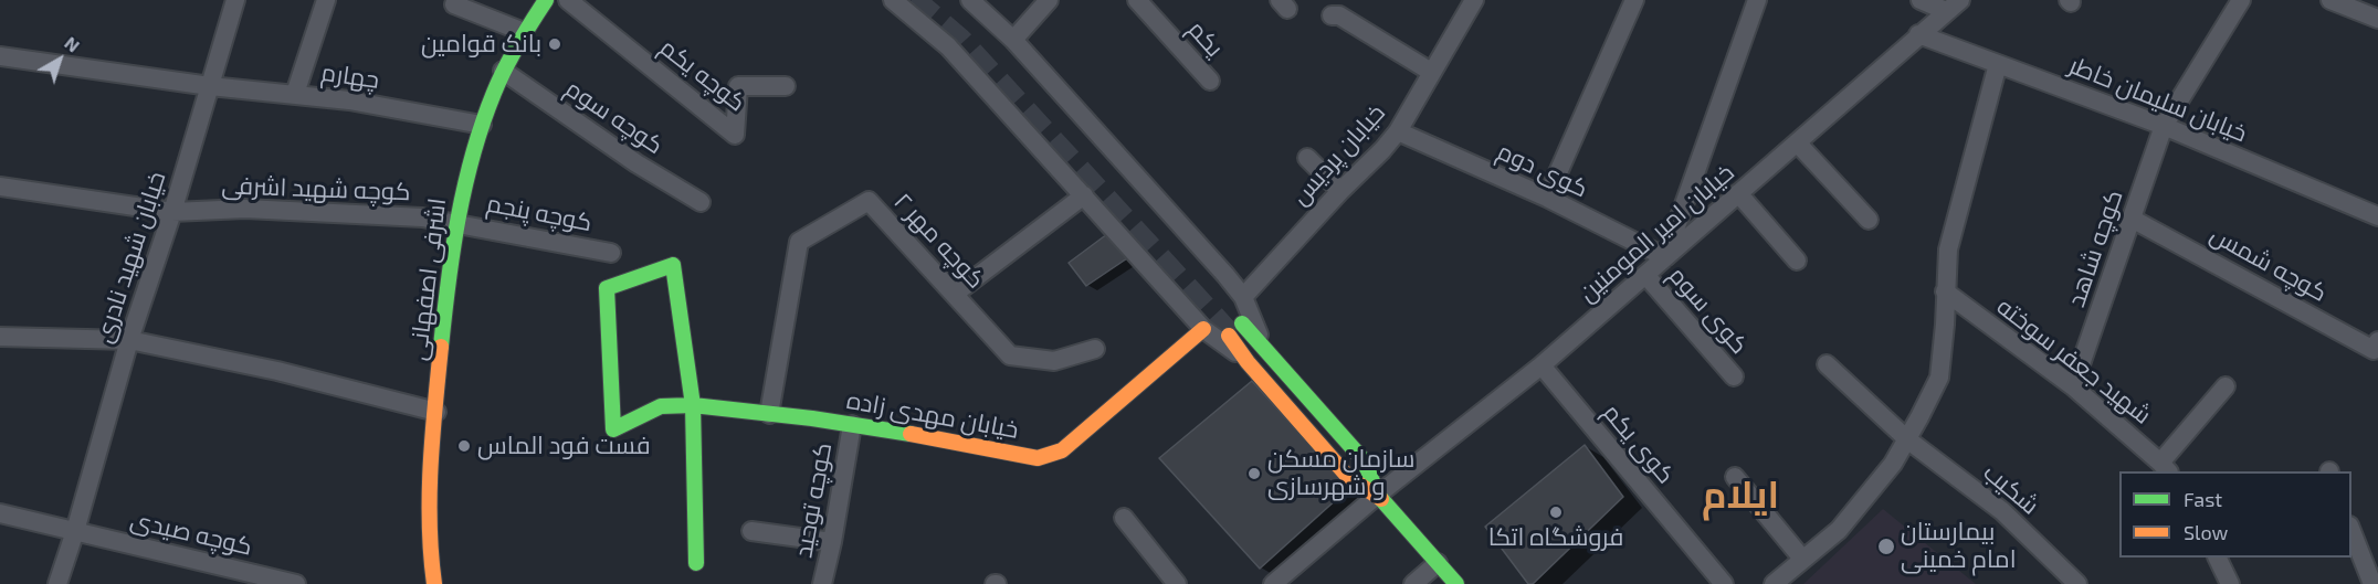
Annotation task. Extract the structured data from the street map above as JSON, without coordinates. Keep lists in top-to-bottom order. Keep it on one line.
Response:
{"streets":{"main road":["اشرفی اصفهانی","خیابان مهدی زاده"],"street":["یکم","کوچه یکم","چهارم","خیابان سلیمان خاطر","کوچه سوم","خیابان پردیس","کوی دوم","کوچه شهید اشرفی","کوچه پنجم","خیابان امیر المومنین","کوچه مهر ۲","کوچه شاهد","خیابان شهید نادری","کوچه شمس","کوی سوم","شهید جعفر سوخته","کوی یکم","شکیب","کوچه توحید","کوچه صیدی"]},"crossings":[["چهارم","خیابان شهید نادری"],["چهارم","اشرفی اصفهانی"],["خیابان سلیمان خاطر","خیابان امیر المومنین"],["خیابان سلیمان خاطر","کوچه شاهد"],["کوچه سوم","اشرفی اصفهانی"],["خیابان پردیس","کوی دوم"],["کوی دوم","خیابان امیر المومنین"],["کوچه شهید اشرفی","کوچه پنجم"],["کوچه شهید اشرفی","خیابان شهید نادری"],["کوچه شهید اشرفی","اشرفی اصفهانی"],["کوچه پنجم","اشرفی اصفهانی"],["خیابان امیر المومنین","کوی سوم"],["خیابان امیر المومنین","کوی یکم"],["کوچه مهر ۲","خیابان مهدی زاده"],["کوچه شاهد","کوچه شمس"],["کوچه شاهد","شهید جعفر سوخته"],["خیابان شهید نادری","کوچه صیدی"],["خیابان مهدی زاده","کوچه توحید"]],"districts":["ایلام"],"places":["بانک قوامین","فست فود الماس","سازمان مسکن و شهرسازی","فروشگاه اتکا","بیمارستان امام خمینی"],"legend":["Fast","Slow"],"north":"top right"}
